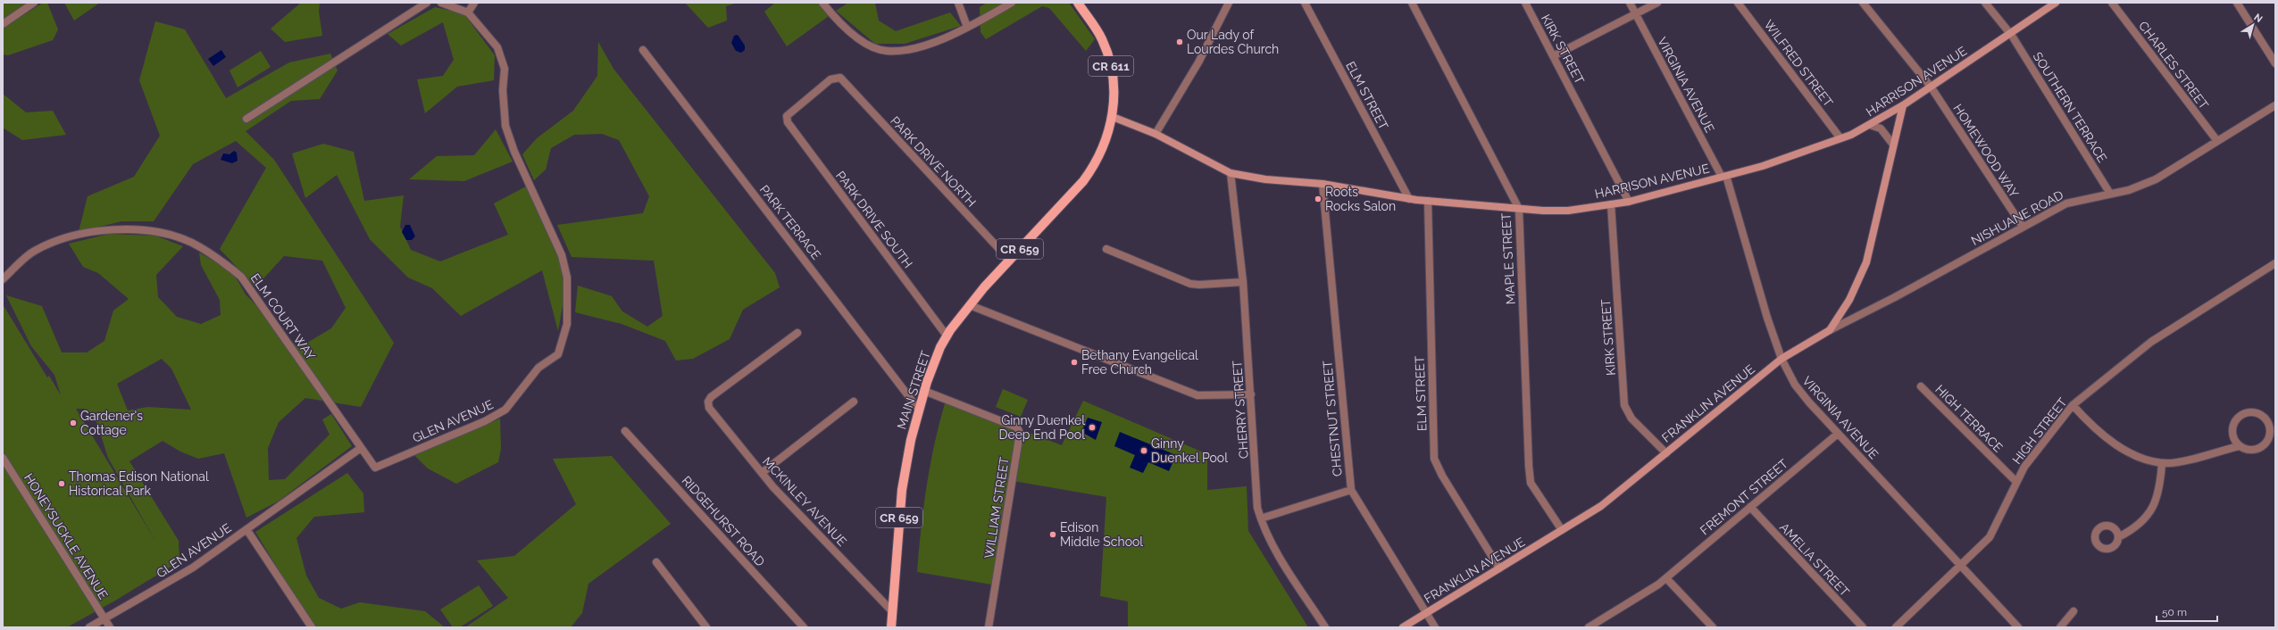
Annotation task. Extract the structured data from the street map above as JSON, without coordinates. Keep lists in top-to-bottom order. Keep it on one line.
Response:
{"streets":{"main road":["CR 611","CR 659","MAIN STREET"],"street":["KIRK STREET","WILFRED STREET","CHARLES STREET","HARRISON AVENUE","VIRGINIA AVENUE","ELM STREET","SOUTHERN TERRACE","HOMEWOOD WAY","PARK DRIVE NORTH","NISHUANE ROAD","PARK DRIVE SOUTH","PARK TERRACE","MAPLE STREET","ELM COURT WAY","FRANKLIN AVENUE","CHERRY STREET","CHESTNUT STREET","HIGH TERRACE","GLEN AVENUE","HIGH STREET","FREMONT STREET","MCKINLEY AVENUE","WILLIAM STREET","RIDGEHURST ROAD","HONEYSUCKLE AVENUE","AMELIA STREET"]},"crossings":[["KIRK STREET","HARRISON AVENUE"],["KIRK STREET","FRANKLIN AVENUE"],["WILFRED STREET","HARRISON AVENUE"],["CHARLES STREET","NISHUANE ROAD"],["CR 611","MAIN STREET"],["HARRISON AVENUE","VIRGINIA AVENUE"],["HARRISON AVENUE","ELM STREET"],["HARRISON AVENUE","SOUTHERN TERRACE"],["HARRISON AVENUE","HOMEWOOD WAY"],["HARRISON AVENUE","MAPLE STREET"],["HARRISON AVENUE","FRANKLIN AVENUE"],["HARRISON AVENUE","CHERRY STREET"],["HARRISON AVENUE","CHESTNUT STREET"],["VIRGINIA AVENUE","FRANKLIN AVENUE"],["VIRGINIA AVENUE","HIGH STREET"],["VIRGINIA AVENUE","FREMONT STREET"],["ELM STREET","FRANKLIN AVENUE"],["SOUTHERN TERRACE","NISHUANE ROAD"],["HOMEWOOD WAY","NISHUANE ROAD"],["PARK DRIVE NORTH","PARK DRIVE SOUTH"],["PARK DRIVE NORTH","MAIN STREET"],["NISHUANE ROAD","FRANKLIN AVENUE"],["PARK DRIVE SOUTH","MAIN STREET"],["PARK TERRACE","MAIN STREET"],["MAPLE STREET","FRANKLIN AVENUE"],["ELM COURT WAY","GLEN AVENUE"],["MAIN STREET","MCKINLEY AVENUE"],["MAIN STREET","WILLIAM STREET"],["FRANKLIN AVENUE","CHESTNUT STREET"],["HIGH TERRACE","HIGH STREET"],["GLEN AVENUE","HONEYSUCKLE AVENUE"],["FREMONT STREET","AMELIA STREET"]],"places":["Our Lady of Lourdes Church","Roots Rocks Salon","Bethany Evangelical Free Church","Gardener's Cottage","Ginny Duenkel Deep End Pool","Ginny Duenkel Pool","Thomas Edison National Historical Park","Edison Middle School"],"scale_bar":"50 m","north":"top right"}
